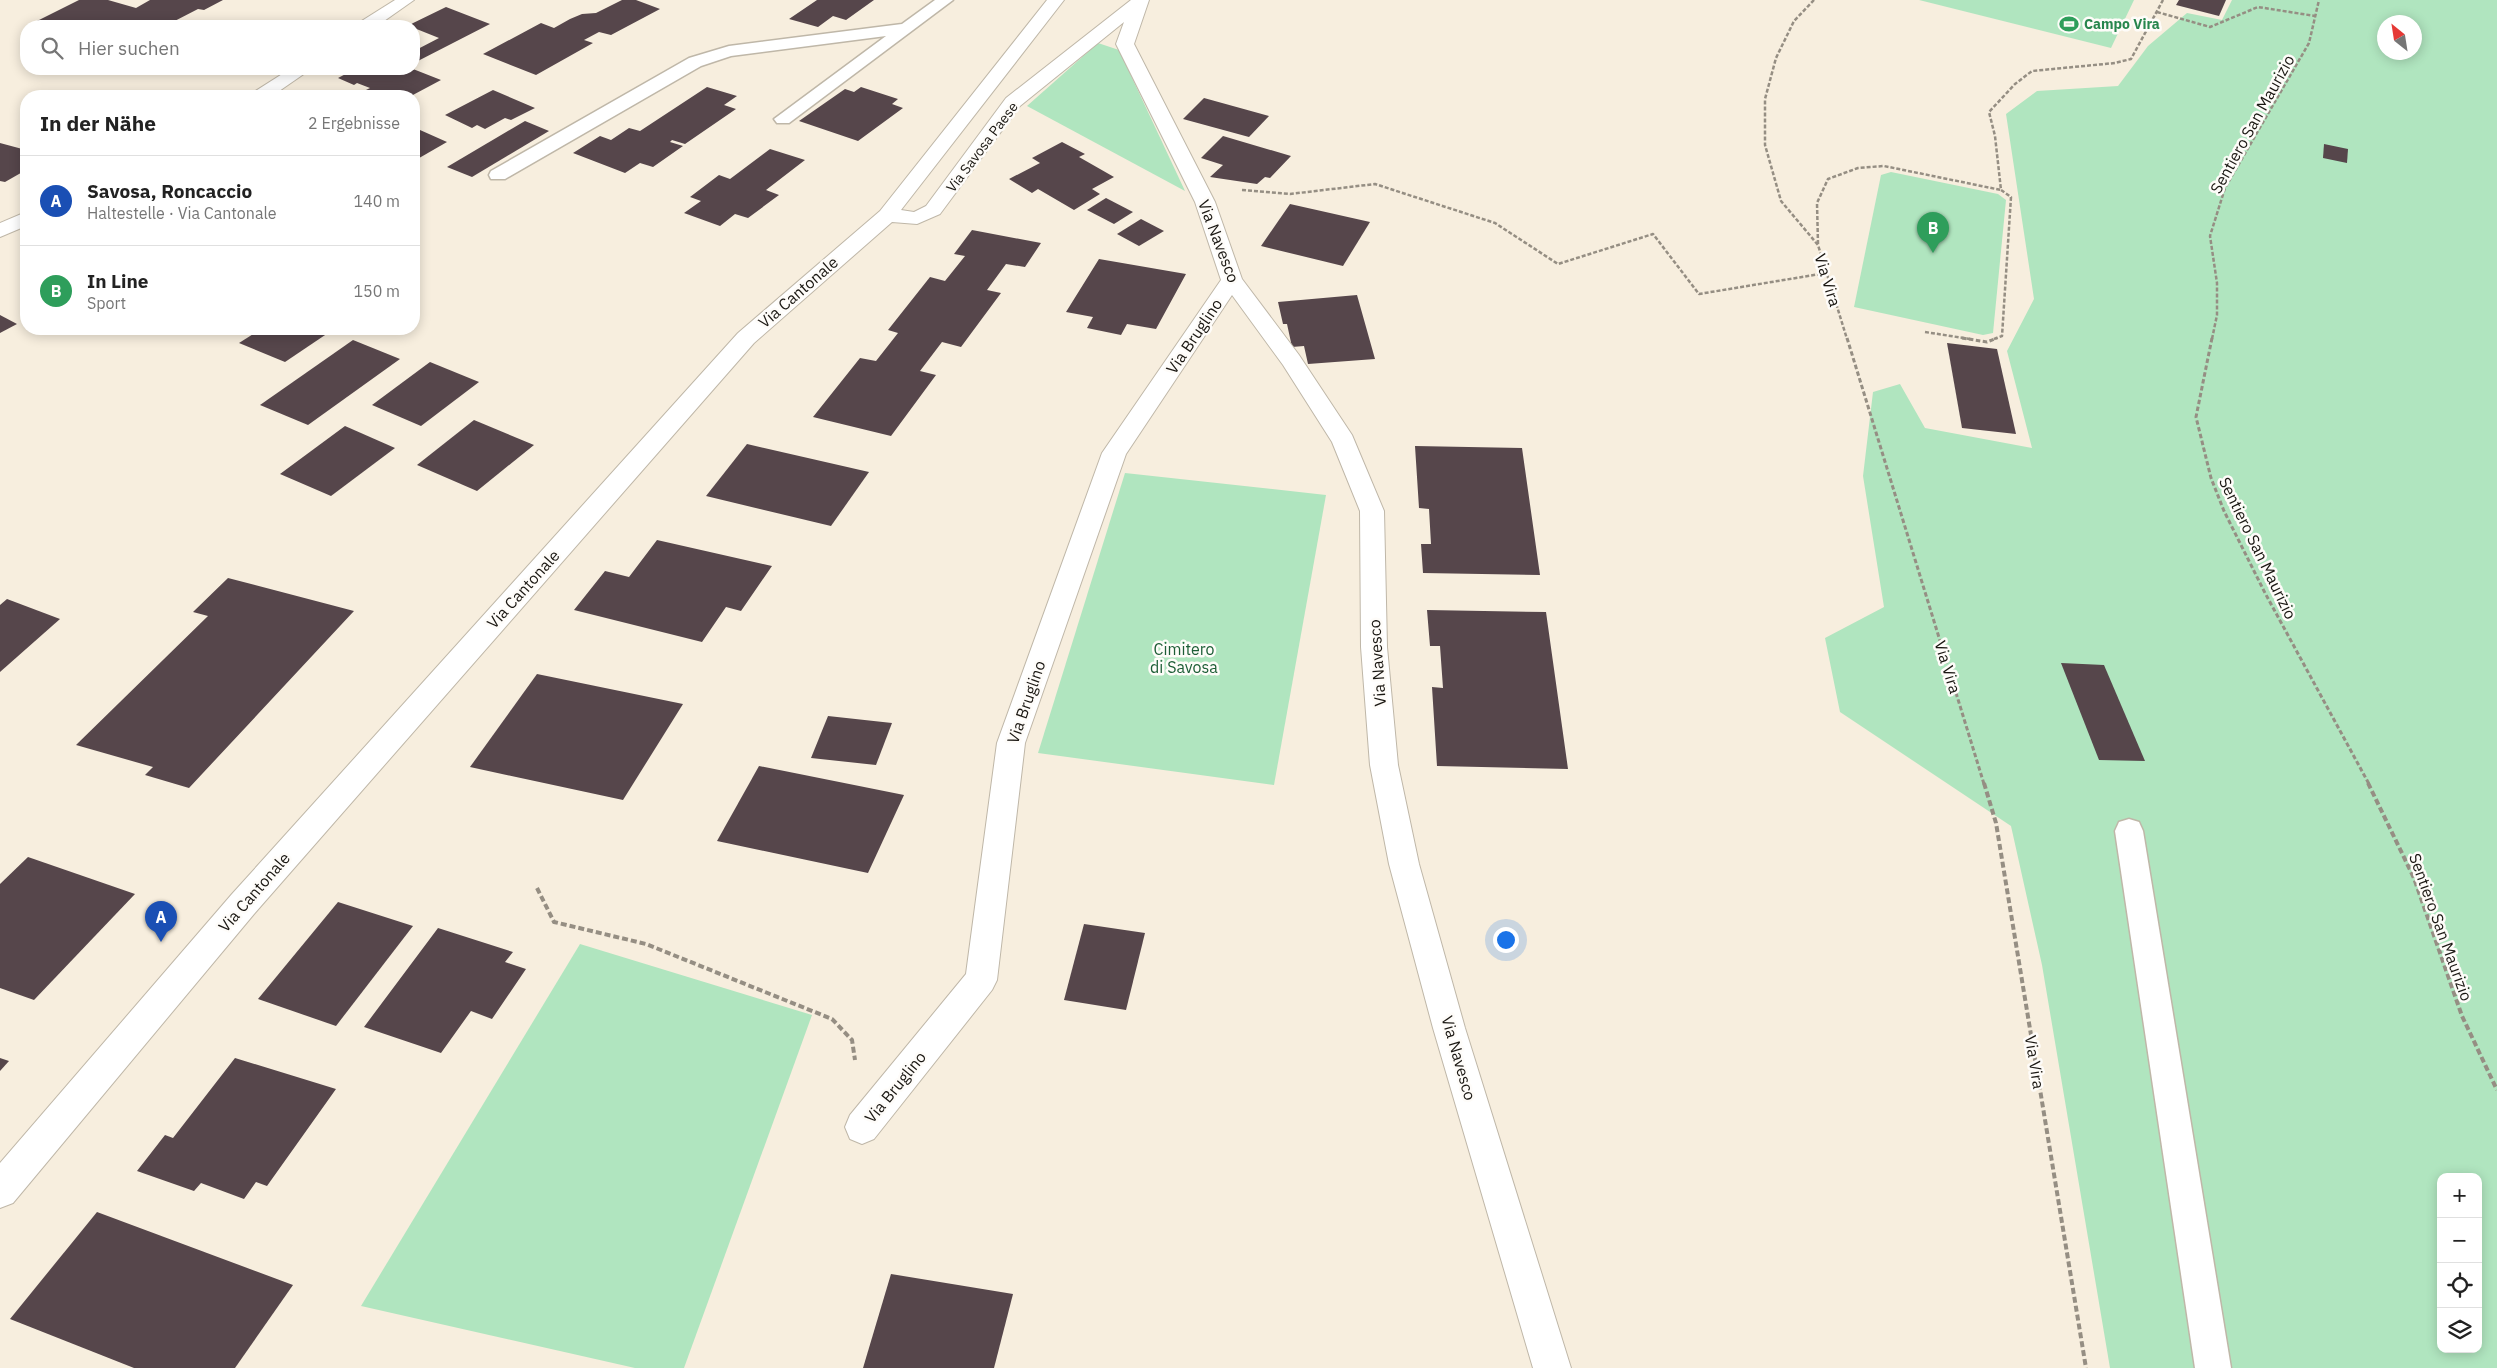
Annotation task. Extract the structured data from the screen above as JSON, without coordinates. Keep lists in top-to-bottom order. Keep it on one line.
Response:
{"streets":{"street":["Via Savosa Paese","Via Navesco","Via Cantonale","Via Bruglino"],"path":["Sentiero San Maurizio","Via Vira"]},"crossings":[["Via Savosa Paese","Via Navesco"],["Via Savosa Paese","Via Cantonale"],["Via Navesco","Via Bruglino"]],"parks":["Cimitero di Savosa"],"places":{"sports":["Campo Vira"]},"north":"top left","page":{"search":"Hier suchen","heading":["In der Nähe","2 Ergebnisse"],"list":[{"mark":"A","name":"Savosa, Roncaccio","note":"Haltestelle · Via Cantonale","value":"140 m"},{"mark":"B","name":"In Line","note":"Sport","value":"150 m"}],"pins":["B","A"],"map_buttons":["+","−"]}}
